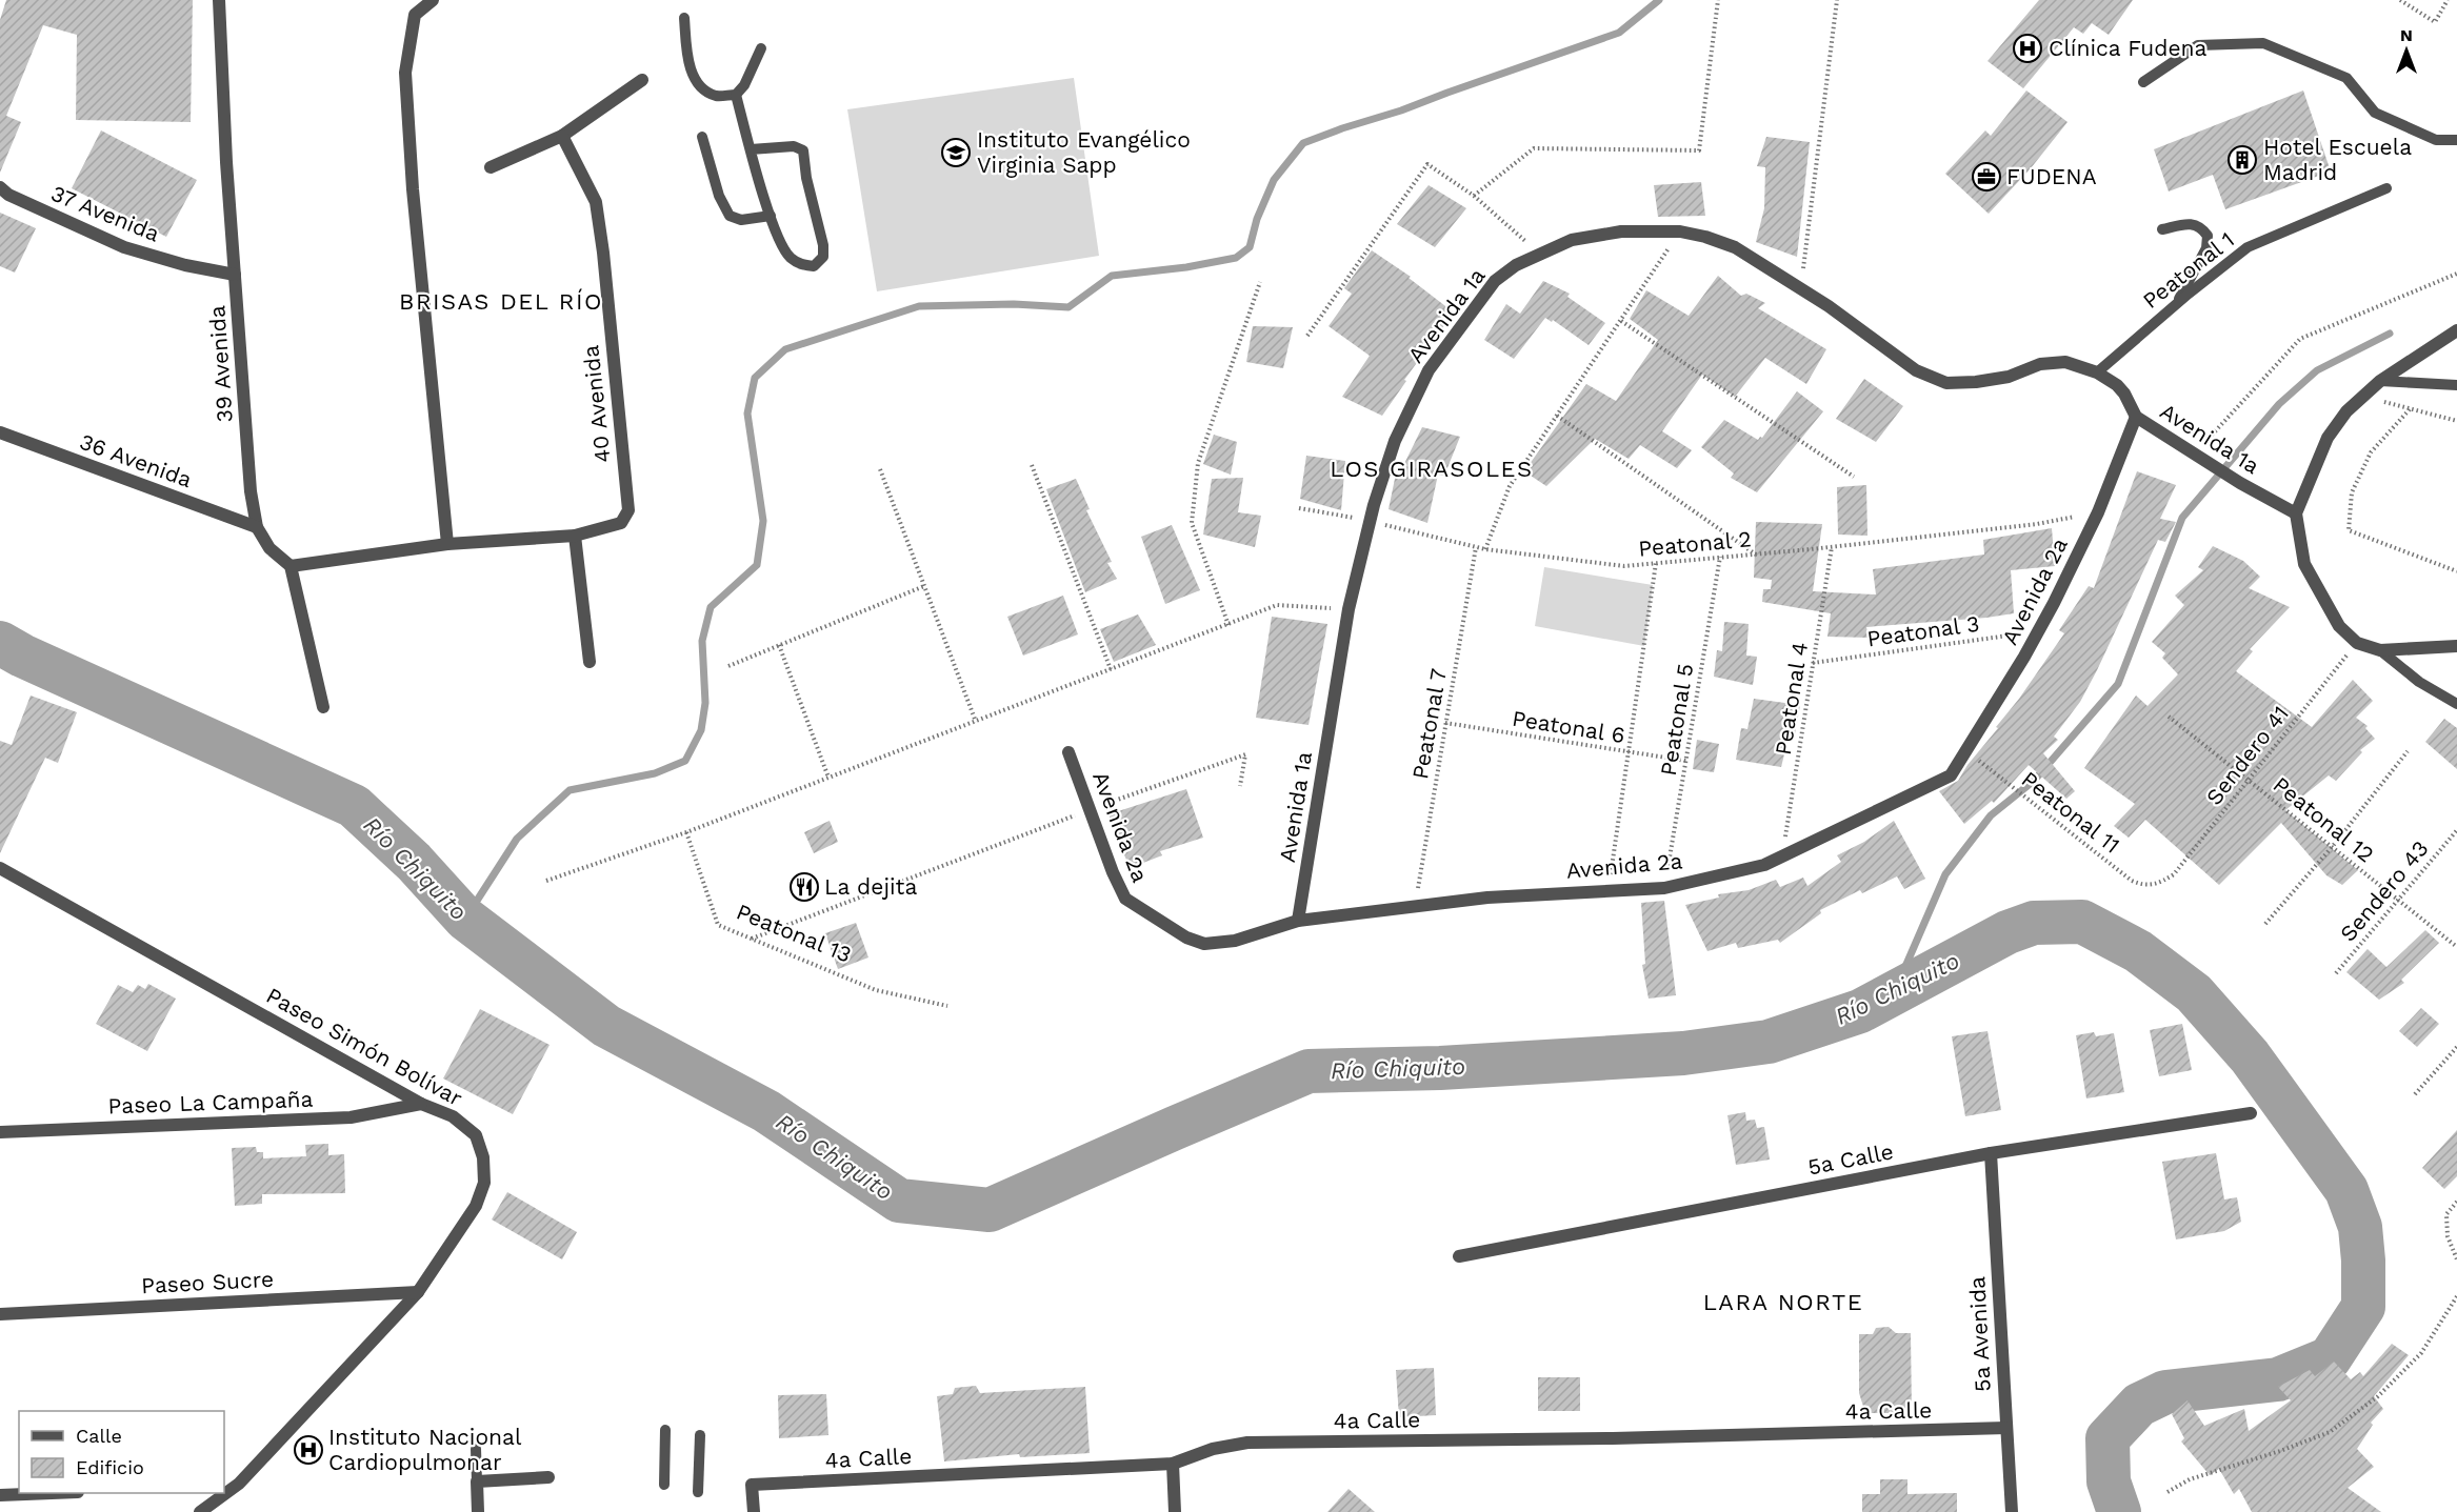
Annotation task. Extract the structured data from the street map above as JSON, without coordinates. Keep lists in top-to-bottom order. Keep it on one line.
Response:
{"streets":{"street":["37 Avenida","Avenida 1a","39 Avenida","40 Avenida","36 Avenida","Avenida 2a","Paseo Simón Bolívar","Paseo La Campaña","5a Calle","Paseo Sucre","5a Avenida","4a Calle"],"lane":["Peatonal 1"],"path":["Peatonal 2","Peatonal 3","Peatonal 4","Peatonal 5","Peatonal 7","Peatonal 6","Sendero 41","Peatonal 11","Peatonal 12","Sendero 43","Peatonal 13"]},"crossings":[["37 Avenida","39 Avenida"],["Peatonal 1","Avenida 1a"],["Avenida 1a","Peatonal 2"],["Avenida 1a","Avenida 2a"],["39 Avenida","36 Avenida"],["Peatonal 2","Avenida 2a"],["Peatonal 2","Peatonal 4"],["Peatonal 2","Peatonal 5"],["Peatonal 2","Peatonal 7"],["Avenida 2a","Peatonal 3"],["Avenida 2a","Peatonal 4"],["Avenida 2a","Peatonal 5"],["Avenida 2a","Peatonal 7"],["Avenida 2a","Peatonal 11"],["Peatonal 3","Peatonal 4"],["Peatonal 5","Peatonal 6"],["Peatonal 7","Peatonal 6"],["Sendero 41","Peatonal 11"],["Sendero 41","Peatonal 12"],["Peatonal 12","Sendero 43"],["Paseo Simón Bolívar","Paseo La Campaña"],["Paseo Simón Bolívar","Paseo Sucre"],["5a Calle","5a Avenida"],["5a Avenida","4a Calle"]],"districts":["BRISAS DEL RÍO","LOS GIRASOLES","LARA NORTE"],"water":["Río Chiquito"],"places":{"hospital":["Clínica Fudena","Instituto Nacional Cardiopulmonar"],"school or university":["Instituto Evangélico Virginia Sapp"],"building":["Hotel Escuela Madrid"],"office":["FUDENA"],"restaurant":["La dejita"]},"legend":["Calle","Edificio"],"north":"top"}
